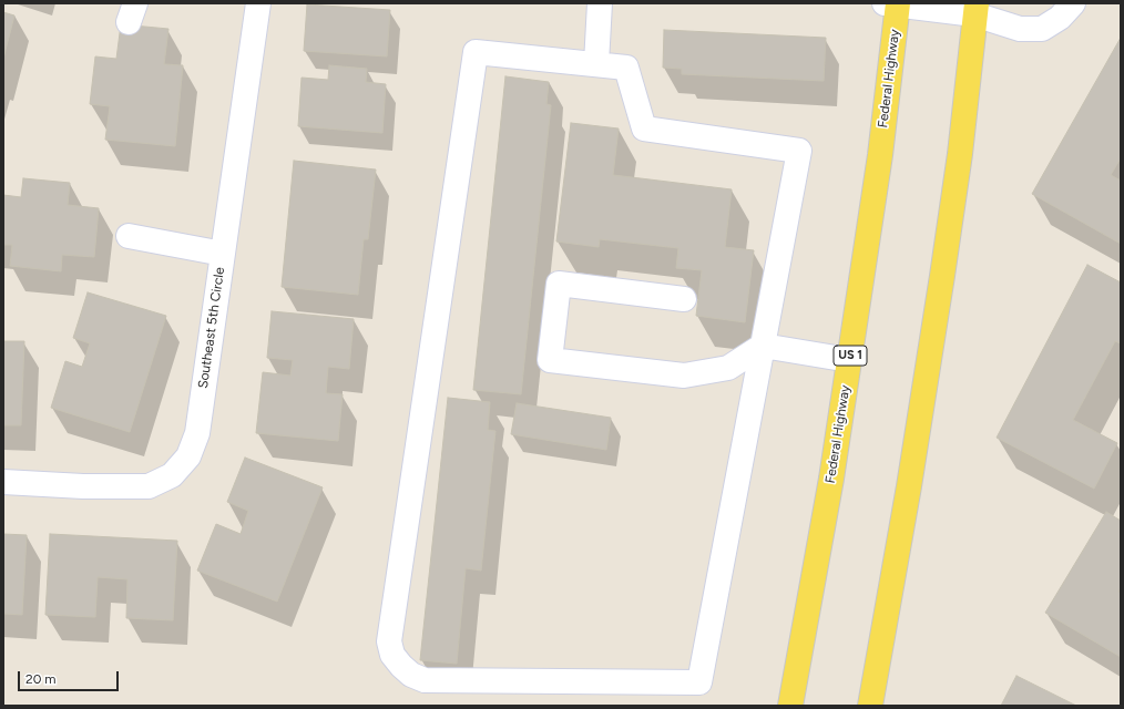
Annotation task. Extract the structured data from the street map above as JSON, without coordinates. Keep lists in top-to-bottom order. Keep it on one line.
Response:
{"streets":{"main road":["Federal Highway","US 1"],"street":["Southeast 5th Circle"]},"scale_bar":"20 m"}
